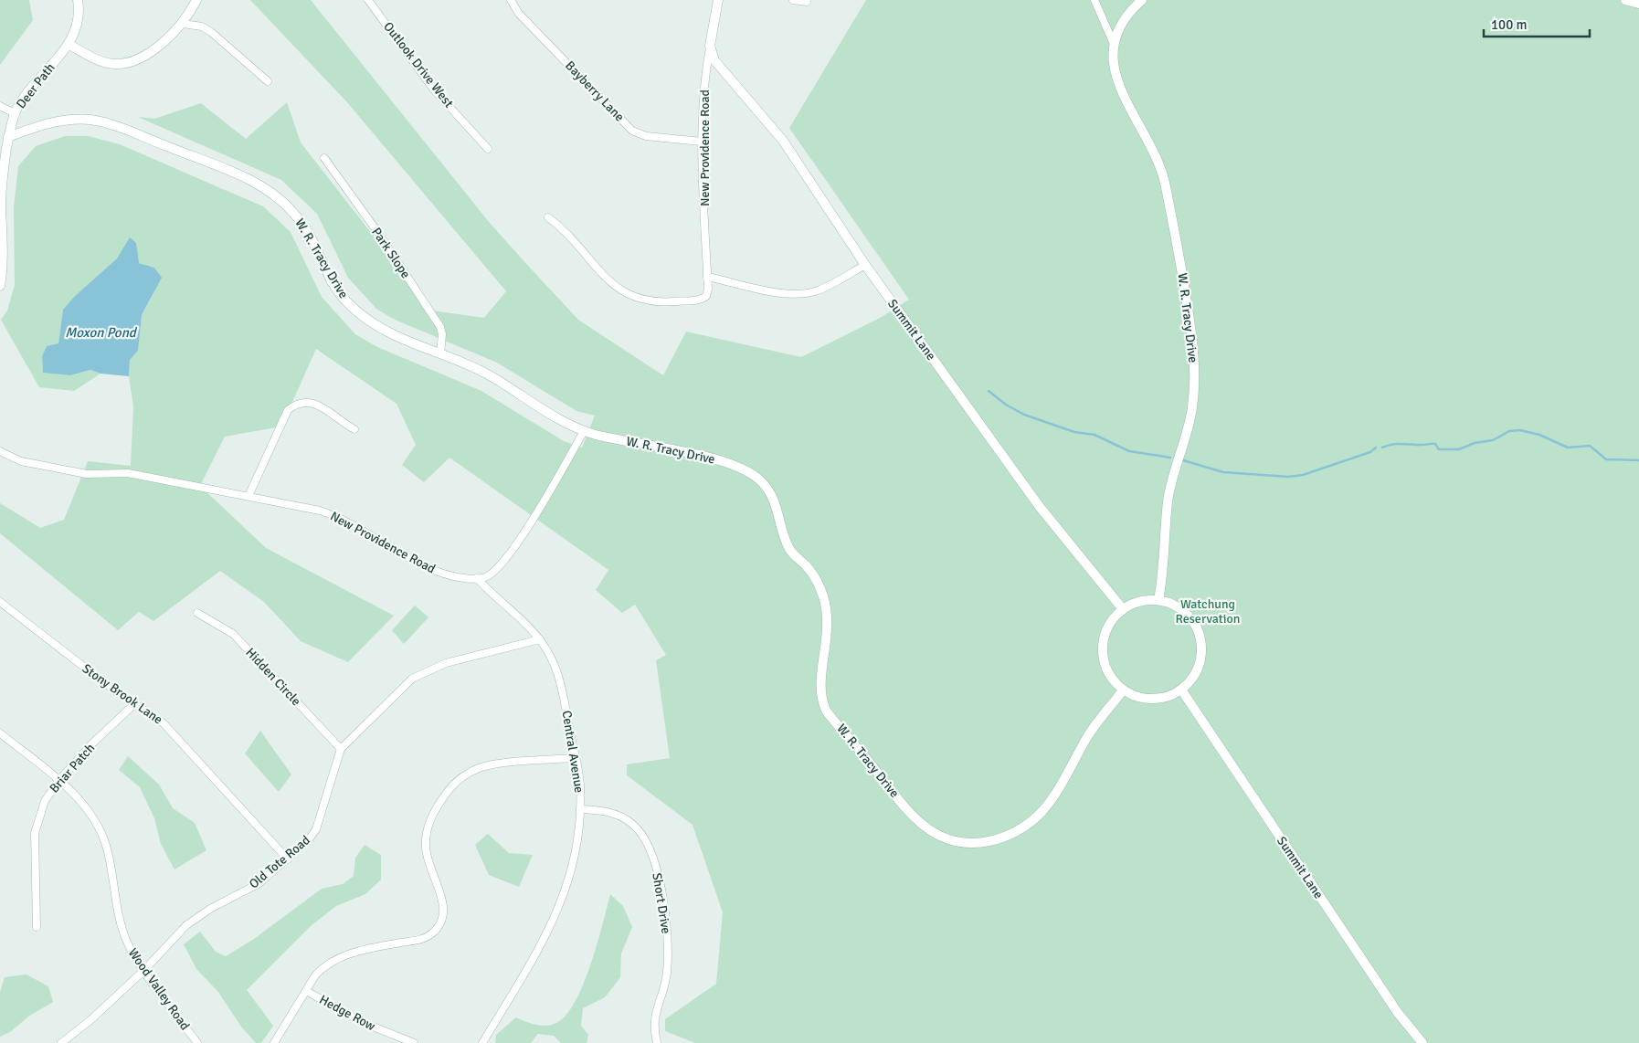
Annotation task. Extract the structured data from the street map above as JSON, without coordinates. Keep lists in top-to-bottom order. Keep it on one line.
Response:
{"streets":{"street":["Outlook Drive West","Deer Path","Bayberry Lane","New Providence Road","Park Slope","W. R. Tracy Drive","Summit Lane","Hidden Circle","Stony Brook Lane","Central Avenue","Briar Patch","Old Tote Road","Short Drive","Wood Valley Road","Hedge Row"]},"crossings":[["Deer Path","W. R. Tracy Drive"],["Bayberry Lane","New Providence Road"],["New Providence Road","Summit Lane"],["New Providence Road","Central Avenue"],["Park Slope","W. R. Tracy Drive"],["W. R. Tracy Drive","Summit Lane"],["Hidden Circle","Old Tote Road"],["Stony Brook Lane","Briar Patch"],["Stony Brook Lane","Old Tote Road"],["Central Avenue","Old Tote Road"],["Central Avenue","Short Drive"],["Briar Patch","Wood Valley Road"],["Old Tote Road","Wood Valley Road"]],"water":["Moxon Pond"],"parks":["Watchung Reservation"],"scale_bar":"100 m"}
